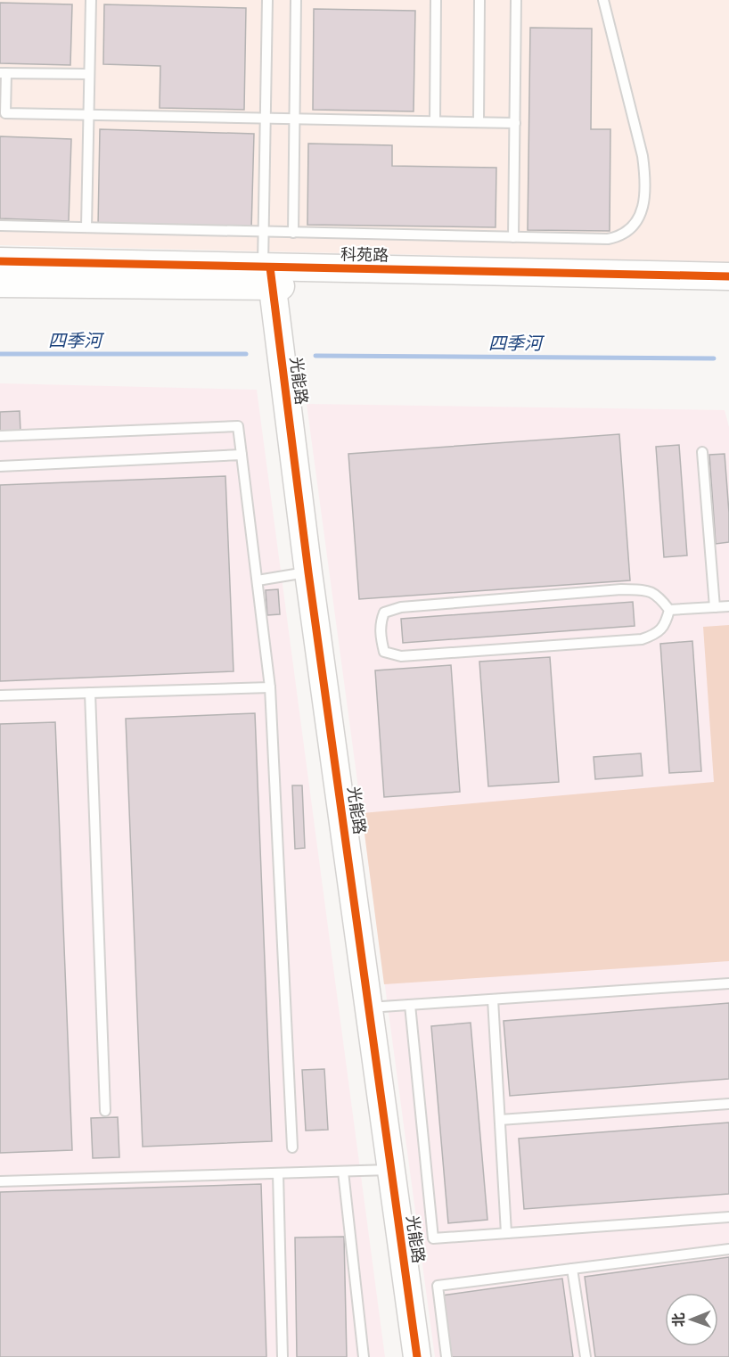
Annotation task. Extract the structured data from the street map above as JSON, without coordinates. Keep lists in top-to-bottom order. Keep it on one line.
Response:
{"streets":{"street":["科苑路","光能路"]},"crossings":[["科苑路","光能路"]],"water":["四季河"],"north":"left"}
